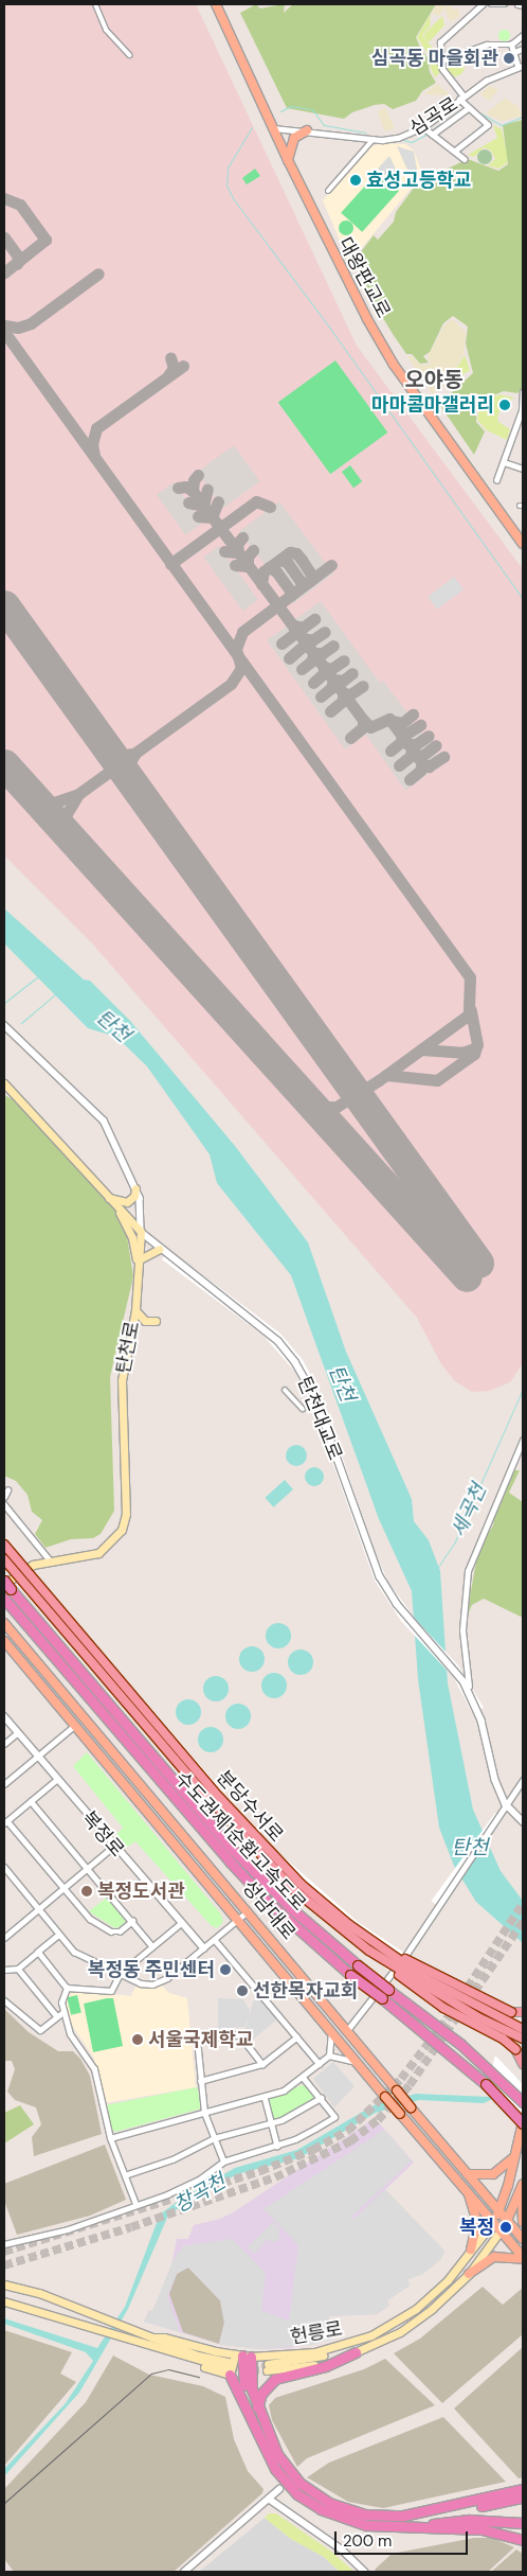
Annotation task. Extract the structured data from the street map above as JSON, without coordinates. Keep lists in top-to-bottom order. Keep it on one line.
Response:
{"streets":{"highway":["분당수서로","수도권제1순환고속도로"],"main road":["대왕판교로","탄천로","성남대로","헌릉로"],"street":["심곡로","탄천대교로","복정로"]},"crossings":[["심곡로","대왕판교로"],["탄천로","탄천대교로"],["탄천로","수도권제1순환고속도로"],["수도권제1순환고속도로","헌릉로"],["성남대로","헌릉로"]],"districts":["오야동"],"water":["탄천","세곡천","창곡천"],"places":["심곡동 마을회관","효성고등학교","마마콤마갤러리","복정도서관","복정동 주민센터","선한목자교회","서울국제학교","복정"],"scale_bar":"200 m"}
